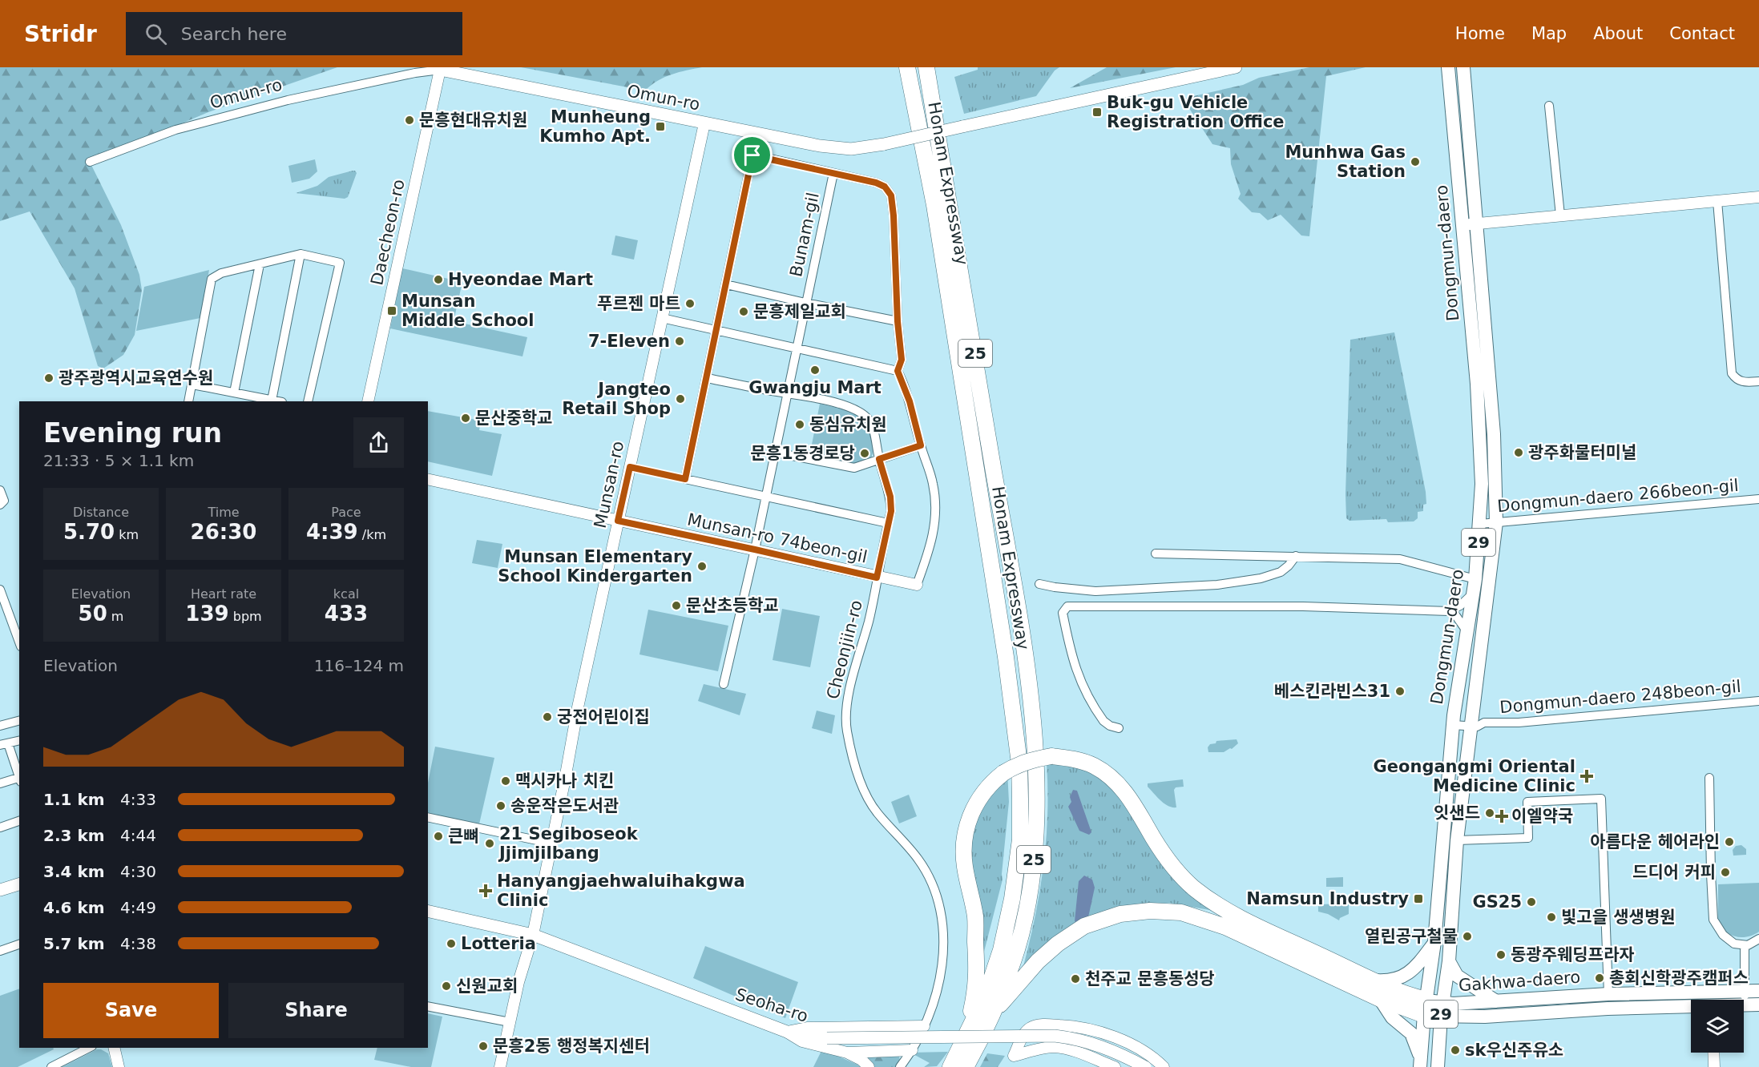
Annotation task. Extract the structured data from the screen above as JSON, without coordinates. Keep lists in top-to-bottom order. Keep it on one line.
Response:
{"streets":{"highway":["Honam Expressway","25"],"main road":["Omun-ro","Dongmun-daero","29","Gakhwa-daero","Seoha-ro"],"street":["Daecheon-ro","Bunam-gil","Munsan-ro","Dongmun-daero 266beon-gil","Munsan-ro 74beon-gil","Cheonjiin-ro","Dongmun-daero 248beon-gil"]},"crossings":[["Omun-ro","Daecheon-ro"],["Omun-ro","Munsan-ro"],["Bunam-gil","Munsan-ro 74beon-gil"],["Bunam-gil","Cheonjiin-ro"],["Dongmun-daero","Dongmun-daero 266beon-gil"],["Dongmun-daero","Dongmun-daero 248beon-gil"],["Dongmun-daero","Gakhwa-daero"],["Munsan-ro","Munsan-ro 74beon-gil"],["Munsan-ro","Seoha-ro"],["Munsan-ro 74beon-gil","Cheonjiin-ro"]],"places":{"transit":["Buk-gu Vehicle Registration Office","Munheung Kumho Apt.","Munsan Middle School","Namsun Industry"],"other":["문흥현대유치원","Munhwa Gas Station","Hyeondae Mart","푸르젠 마트","문흥제일교회","7-Eleven","Gwangju Mart","광주광역시교육연수원","Jangteo Retail Shop","문산중학교","동심유치원","광주화물터미널","문흥1동경로당","Munsan Elementary School Kindergarten","문산초등학교","베스킨라빈스31","궁전어린이집","맥시카나 치킨","송운작은도서관","잇샌드","큰뼈","아름다운 헤어라인","21 Segiboseok Jjimjilbang","드디어 커피","GS25","빛고을 생생병원","열린공구철물","Lotteria","동광주웨딩프라자","총회신학광주캠퍼스","천주교 문흥동성당","신원교회","문흥2동 행정복지센터","sk우신주유소"],"health":["Geongangmi Oriental Medicine Clinic","이엘약국","Hanyangjaehwaluihakgwa Clinic"]},"page":{"header":"Stridr","search":"Search here","nav":["Home","Map","About","Contact"],"heading":["Evening run","21:33 · 5 × 1.1 km"],"stats":[["Distance","5.70 km"],["Time","26:30"],["Pace","4:39 /km"],["Elevation","50 m"],["Heart rate","139 bpm"],["kcal","433"]],"chart":["Elevation","116–124 m"],"list":[{"name":"1.1 km","note":"4:33"},{"name":"2.3 km","note":"4:44"},{"name":"3.4 km","note":"4:30"},{"name":"4.6 km","note":"4:49"},{"name":"5.7 km","note":"4:38"}],"buttons":["Save","Share"]}}
